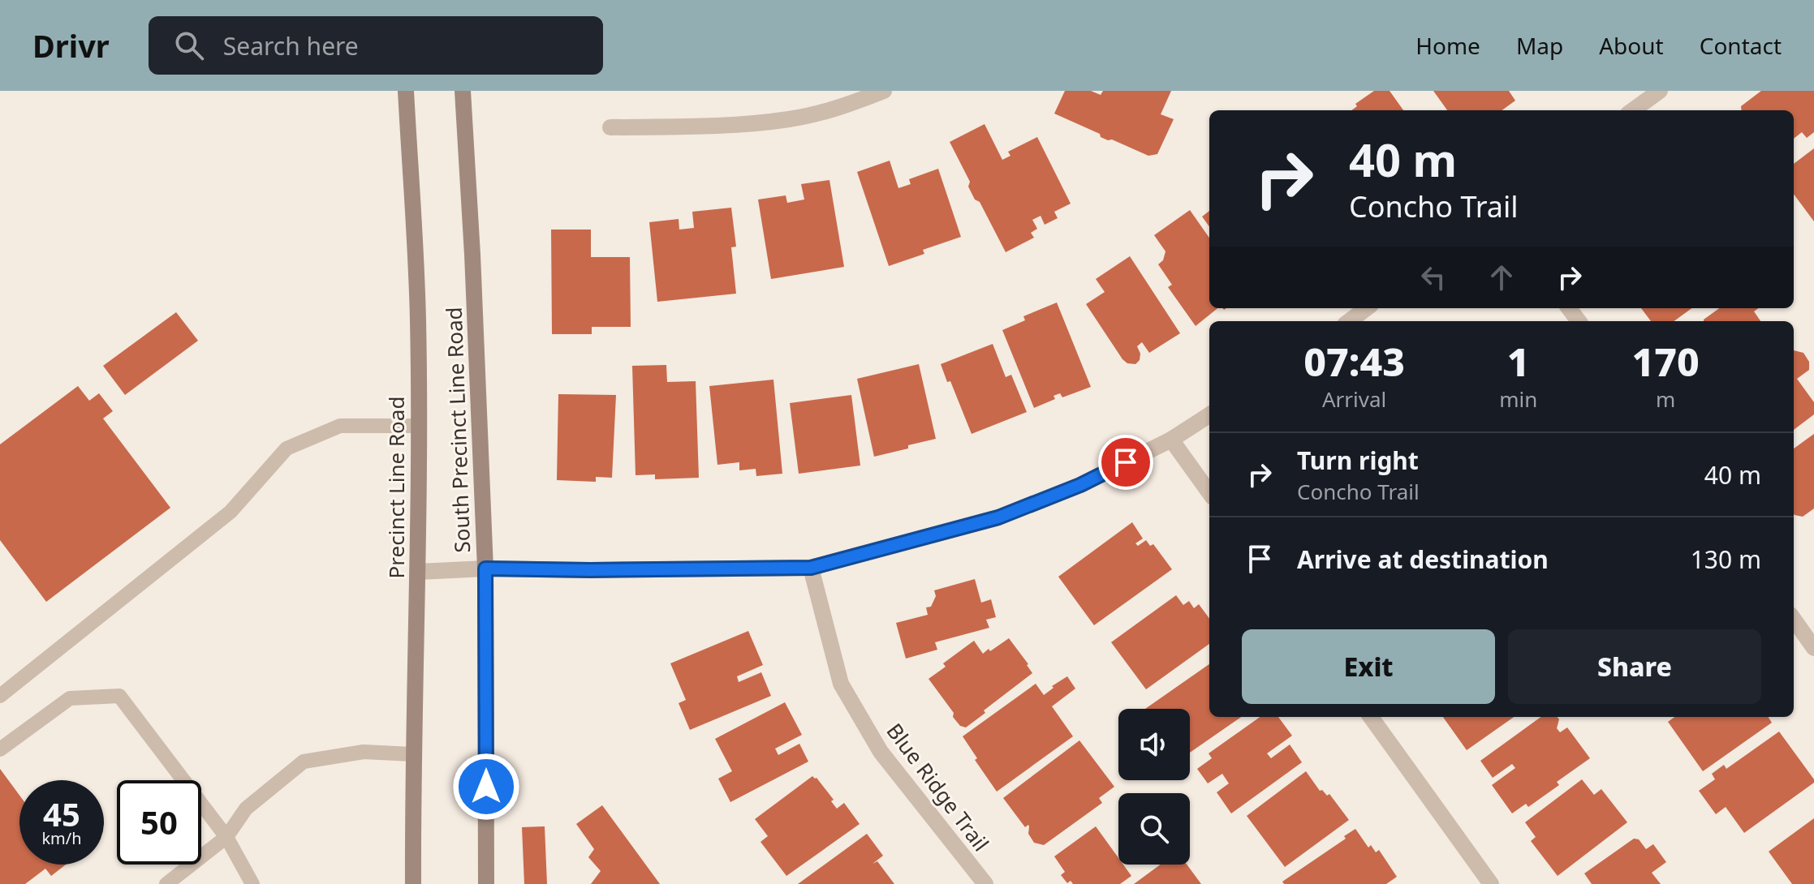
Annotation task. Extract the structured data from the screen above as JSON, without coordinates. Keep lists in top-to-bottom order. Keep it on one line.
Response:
{"streets":{"main road":["South Precinct Line Road","Precinct Line Road"],"street":["Blue Ridge Trail"]},"page":{"header":"Drivr","search":"Search here","nav":["Home","Map","About","Contact"],"turn":["40 m","Concho Trail"],"eta":["07:43","Arrival","1","min","170","m"],"list":[{"name":"Turn right","note":"Concho Trail","value":"40 m"},{"name":"Arrive at destination","value":"130 m"}],"buttons":["Exit","Share"],"speed":"45 km/h","limit":"50"}}
